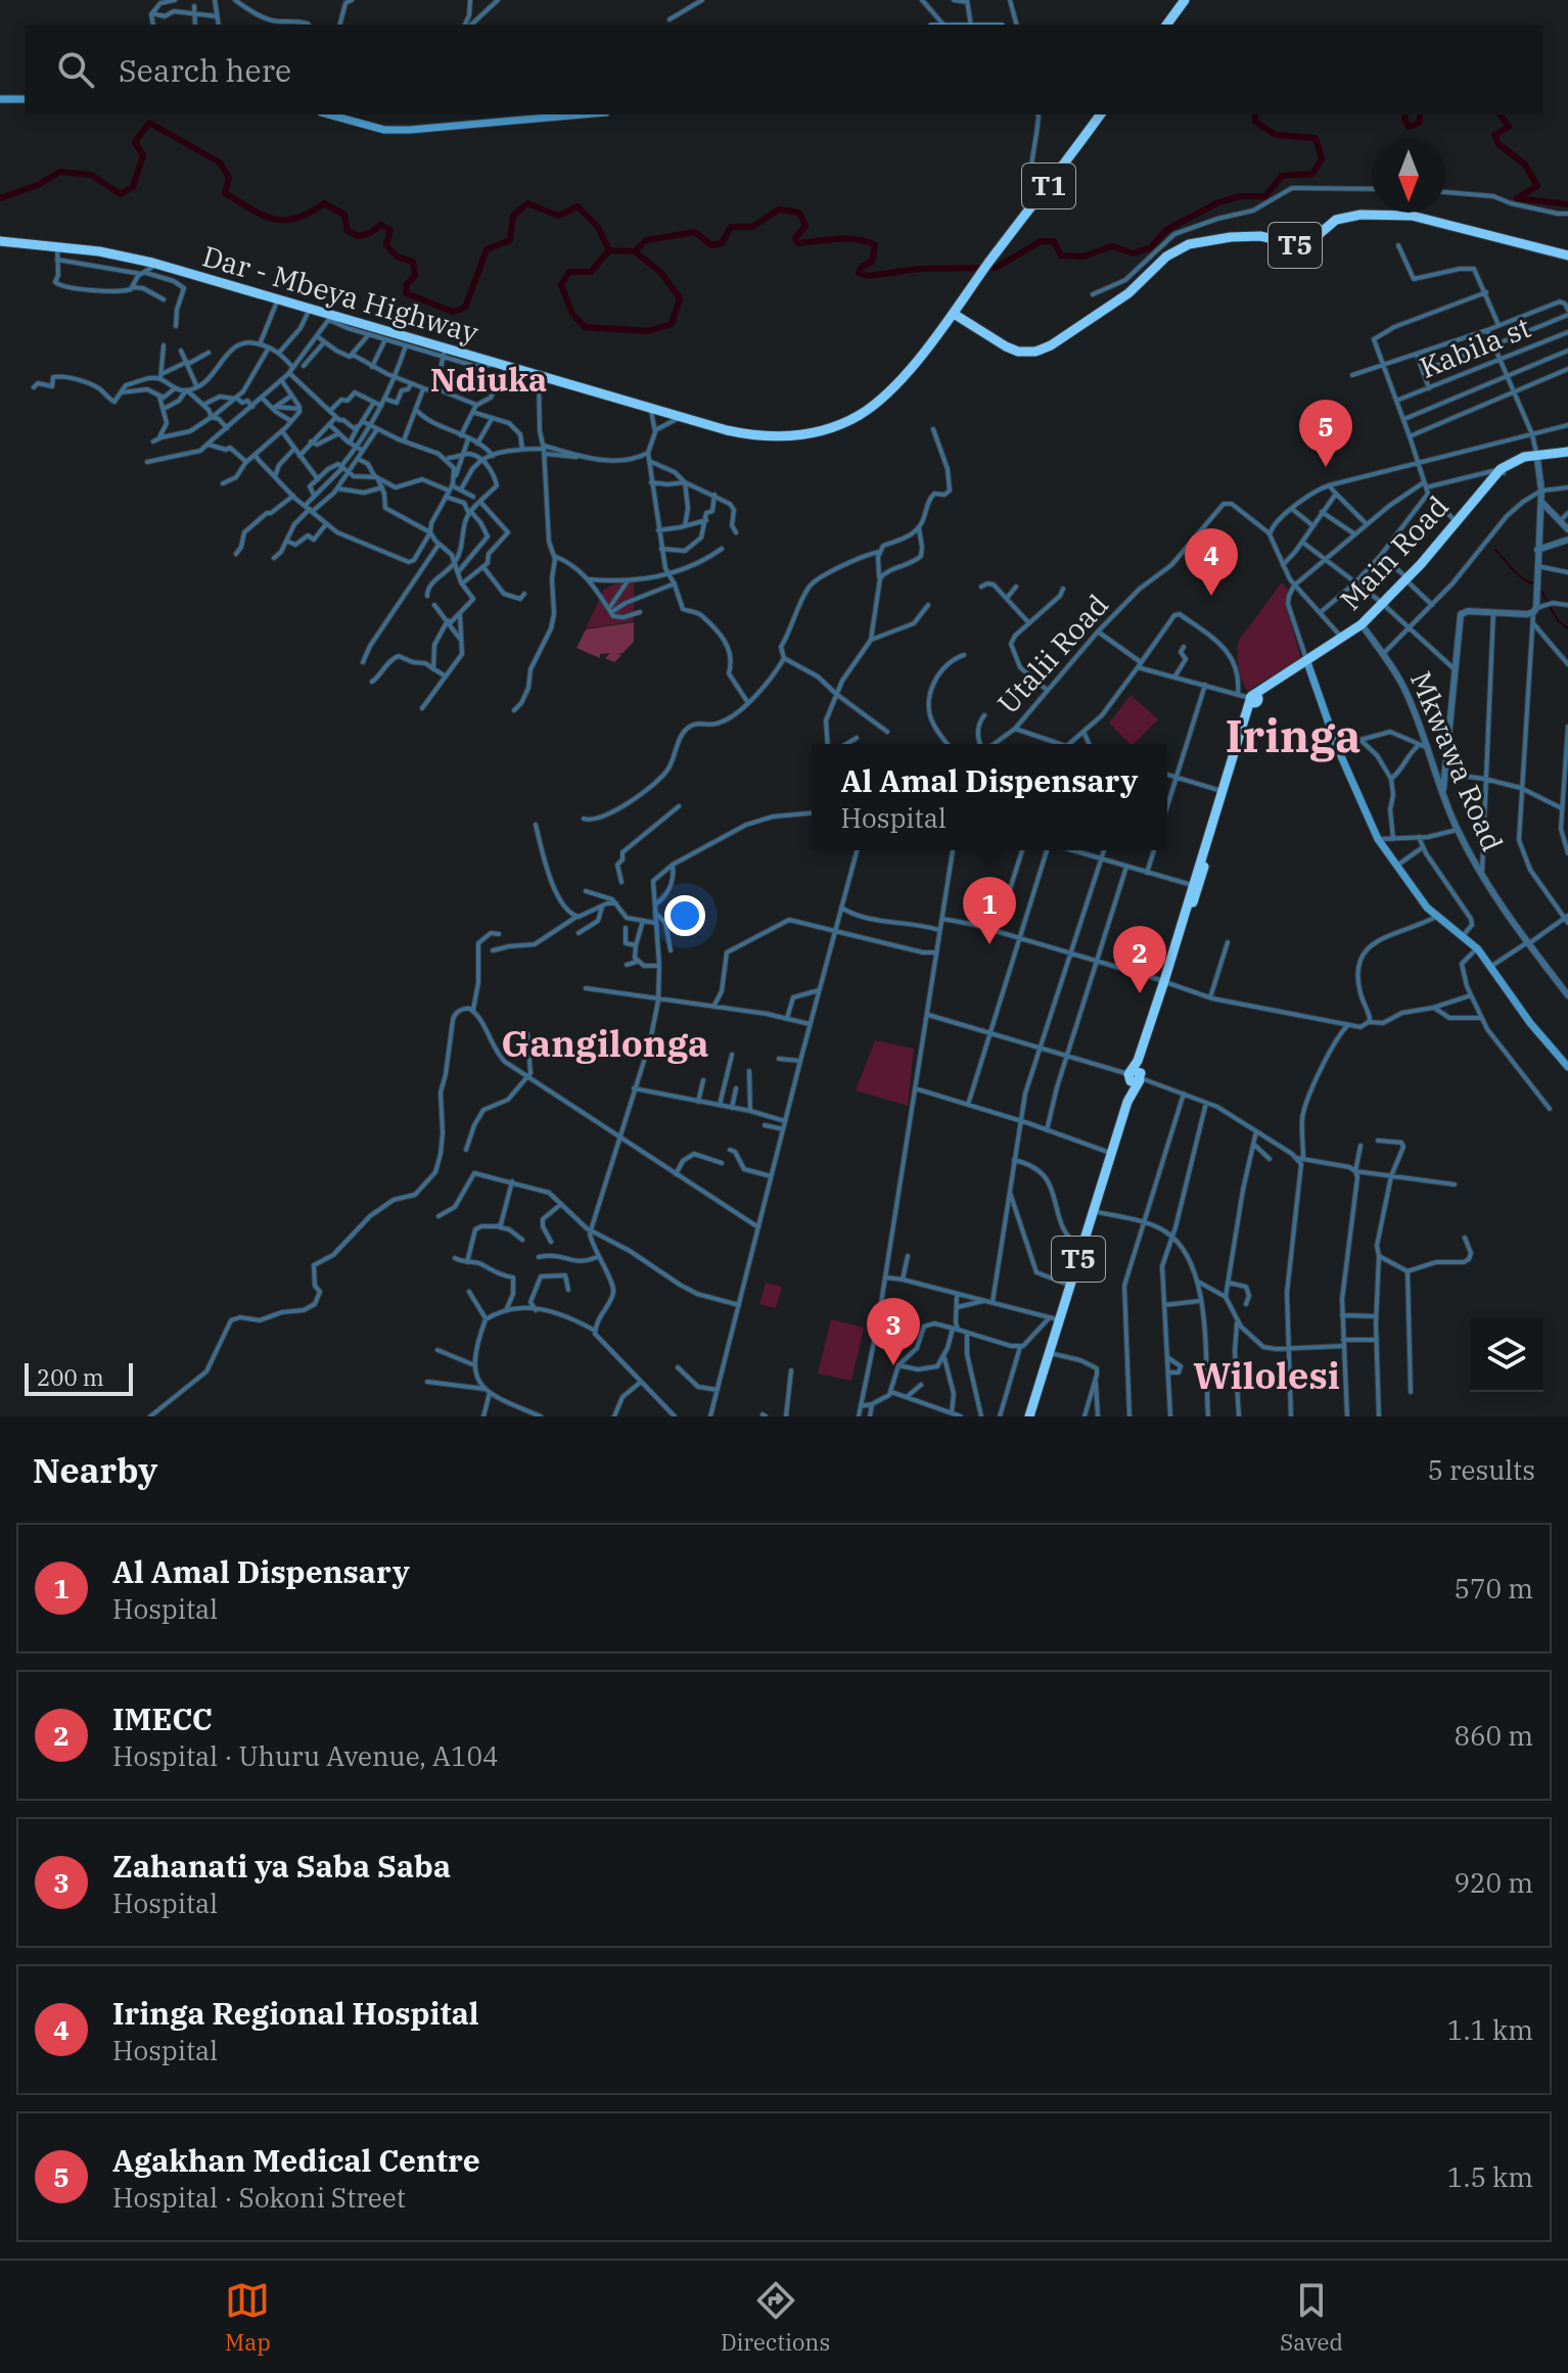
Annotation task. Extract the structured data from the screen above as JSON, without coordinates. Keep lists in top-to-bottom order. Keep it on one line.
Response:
{"streets":{"highway":["T1","T5","Dar - Mbeya Highway","Main Road"],"street":["Kabila st","Utalii Road","Mkwawa Road"]},"crossings":[["T1","T5"],["T1","Dar - Mbeya Highway"],["T5","Dar - Mbeya Highway"],["T5","Main Road"],["Main Road","Mkwawa Road"]],"districts":["Ndiuka","Iringa","Gangilonga","Wilolesi"],"scale_bar":"200 m","north":"bottom","page":{"search":"Search here","pins":["5","4","1","2","3"],"popup":["Al Amal Dispensary","Hospital"],"scale":"200 m","heading":["Nearby","5 results"],"list":[{"mark":"1","name":"Al Amal Dispensary","note":"Hospital","value":"570 m"},{"mark":"2","name":"IMECC","note":"Hospital · Uhuru Avenue, A104","value":"860 m"},{"mark":"3","name":"Zahanati ya Saba Saba","note":"Hospital","value":"920 m"},{"mark":"4","name":"Iringa Regional Hospital","note":"Hospital","value":"1.1 km"},{"mark":"5","name":"Agakhan Medical Centre","note":"Hospital · Sokoni Street","value":"1.5 km"}],"nav":["Map","Directions","Saved"]}}
